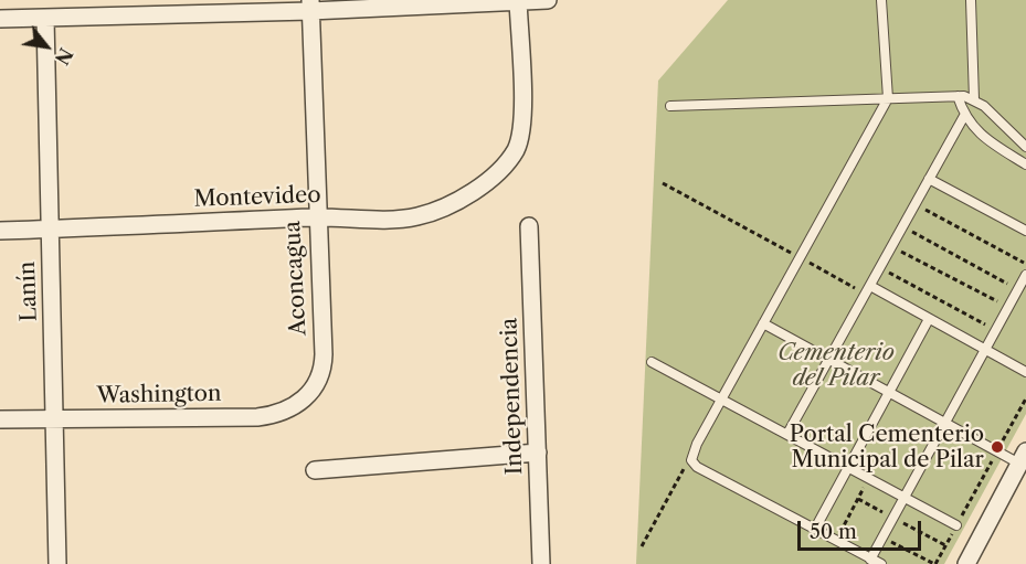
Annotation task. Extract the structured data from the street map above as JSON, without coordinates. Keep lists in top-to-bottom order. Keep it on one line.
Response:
{"streets":{"street":["Montevideo","Aconcagua","Lanín","Washington","Independencia"]},"crossings":[["Montevideo","Aconcagua"],["Montevideo","Lanín"],["Aconcagua","Washington"],["Lanín","Washington"]],"parks":["Cementerio del Pilar"],"places":["Portal Cementerio Municipal de Pilar"],"scale_bar":"50 m","north":"bottom right"}
